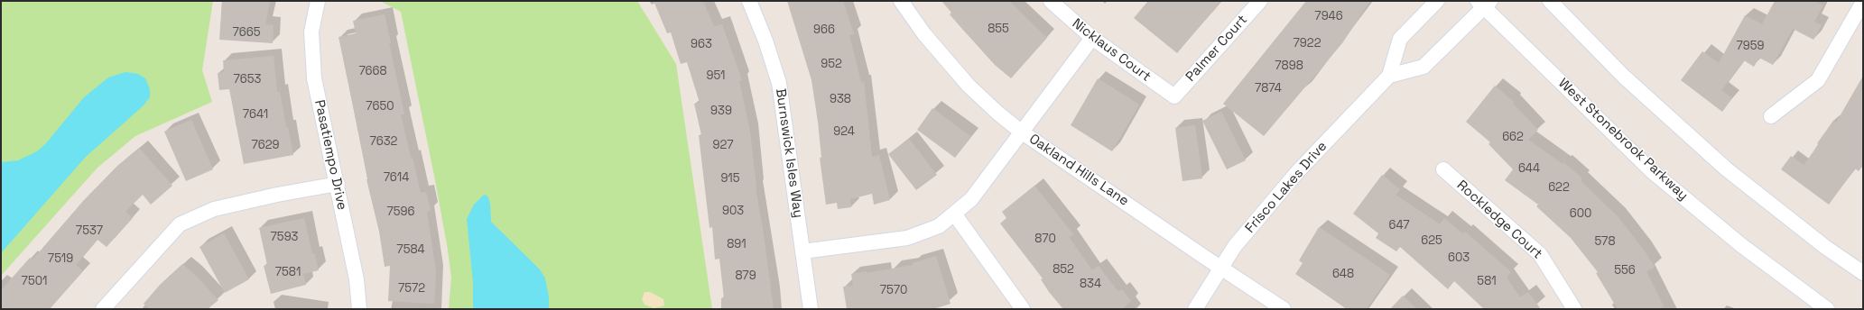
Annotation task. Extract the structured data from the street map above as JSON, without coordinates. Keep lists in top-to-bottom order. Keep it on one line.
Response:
{"streets":{"street":["Palmer Court","Nicklaus Court","West Stonebrook Parkway","Burnswick Isles Way","Pasatiempo Drive","Oakland Hills Lane","Frisco Lakes Drive","Rockledge Court"]},"crossings":[["Palmer Court","Nicklaus Court"],["Oakland Hills Lane","Frisco Lakes Drive"]],"house_numbers":["7946","855","966","7665","7922","963","7959","952","7898","7668","951","7653","7874","938","7650","939","7641","924","662","7632","7629","927","644","7614","915","622","903","7596","600","647","7537","7593","870","625","578","891","7584","603","7519","852","556","7581","648","879","7501","581","834","7572","7570"]}
